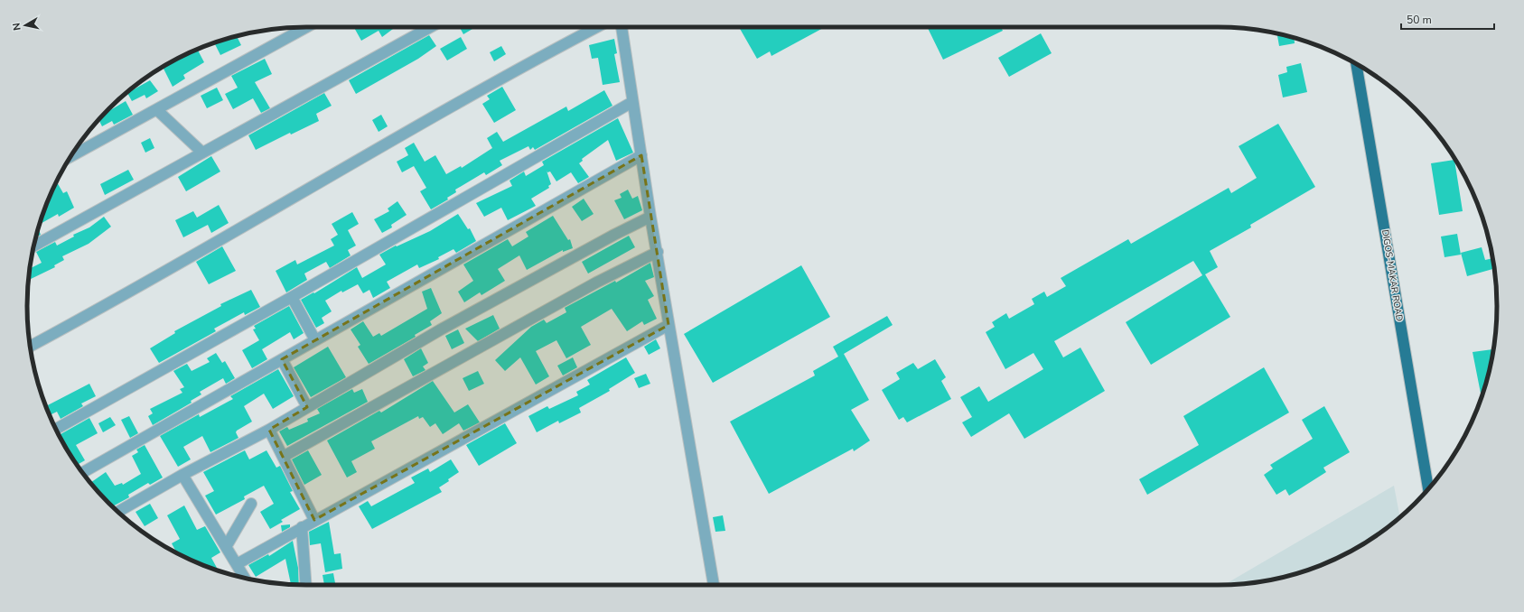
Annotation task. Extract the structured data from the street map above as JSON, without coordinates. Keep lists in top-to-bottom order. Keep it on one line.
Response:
{"streets":{"main road":["DIGOS-MAKAR ROAD"]},"scale_bar":"50 m","north":"left"}
